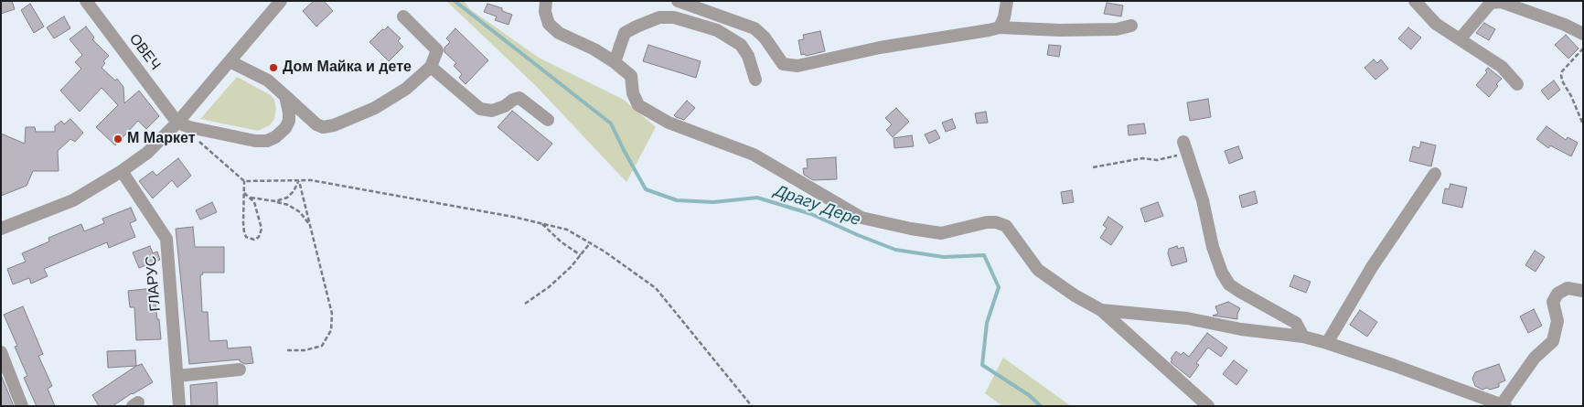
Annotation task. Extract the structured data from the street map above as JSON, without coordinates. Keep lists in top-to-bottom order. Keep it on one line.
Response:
{"streets":{"street":["ОВЕЧ","ГЛАРУС"]},"water":["Драгу Дере"],"places":["Дом Майка и дете","М Маркет"]}
